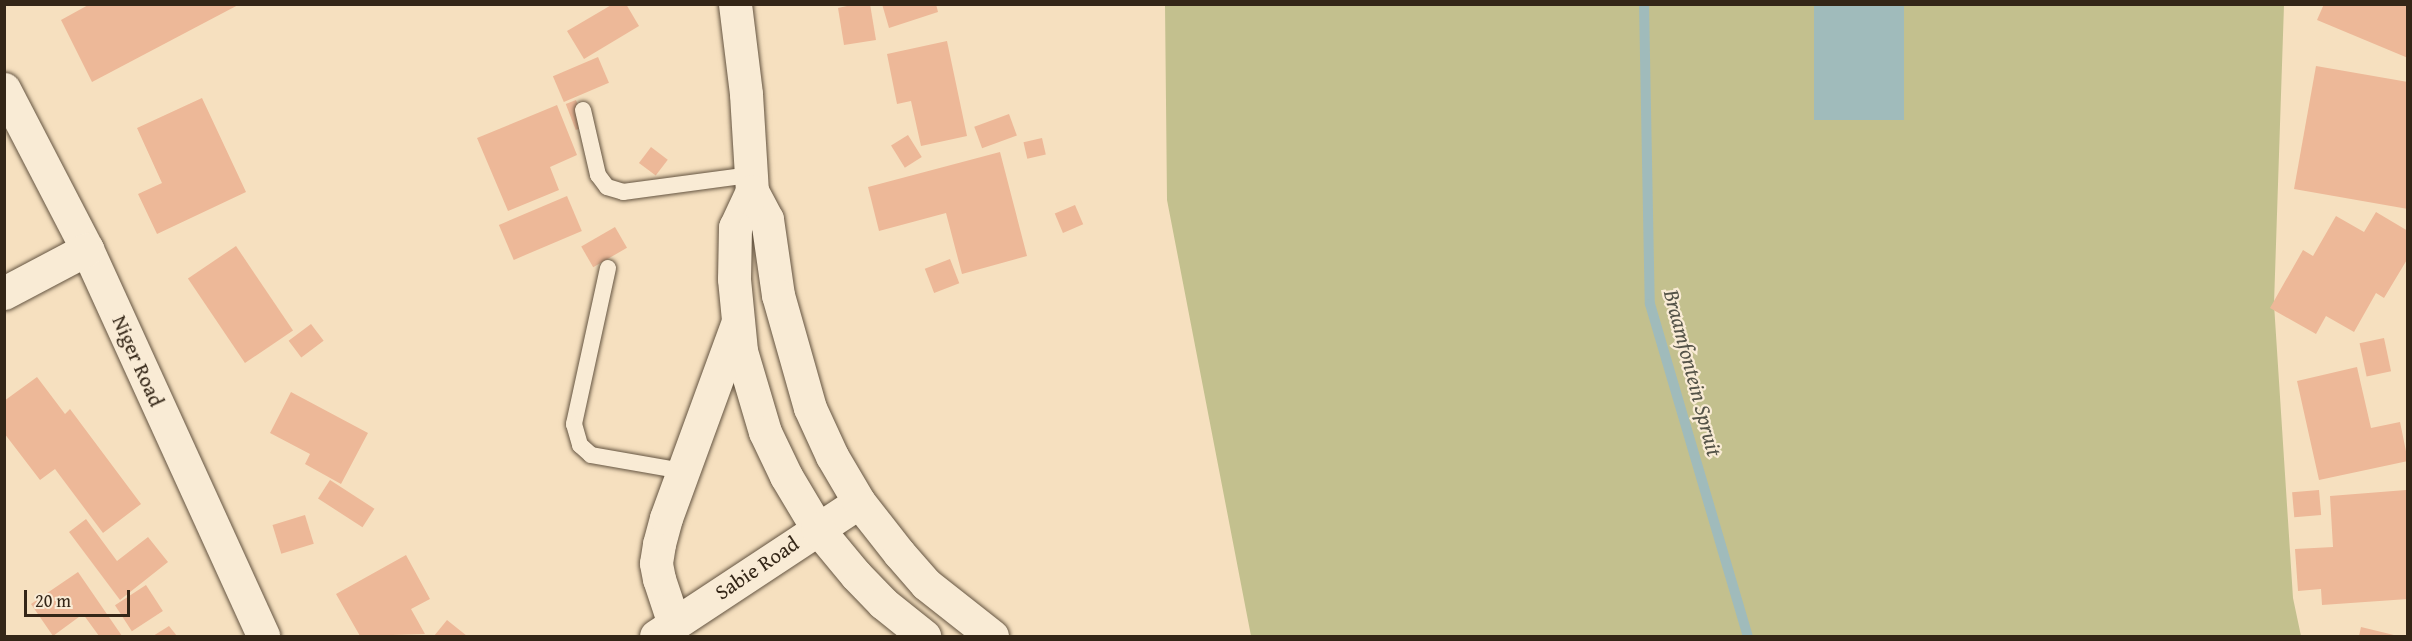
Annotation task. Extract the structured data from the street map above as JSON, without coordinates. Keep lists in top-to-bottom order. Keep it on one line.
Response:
{"streets":{"main road":["Niger Road","Sabie Road"]},"water":["Braamfontein Spruit"],"scale_bar":"20 m"}
